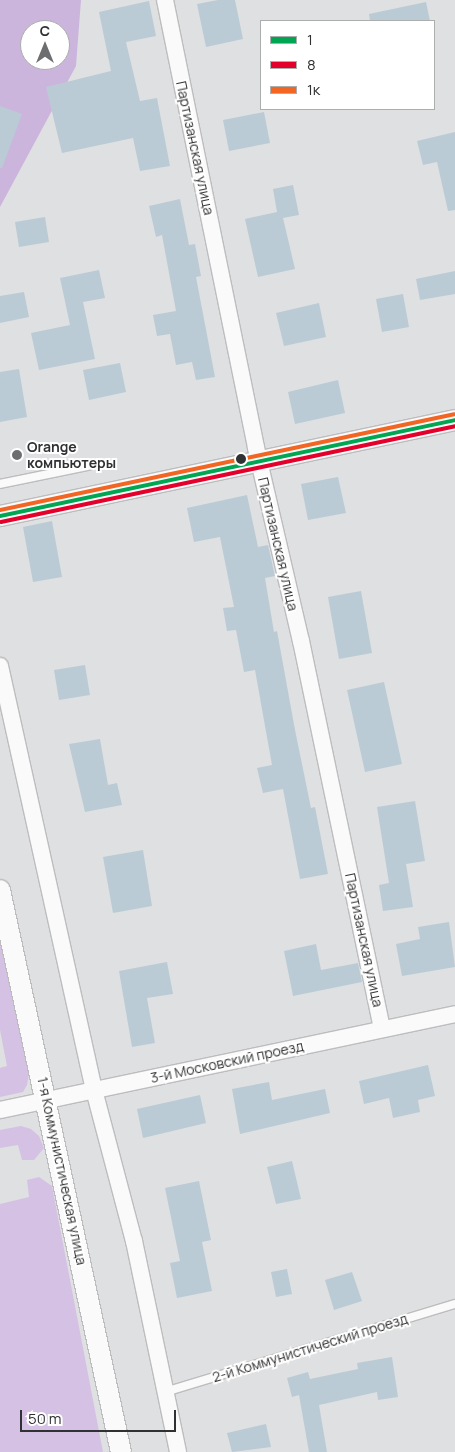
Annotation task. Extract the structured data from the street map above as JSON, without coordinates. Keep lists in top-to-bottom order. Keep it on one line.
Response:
{"streets":{"street":["Партизанская улица","3-й Московский проезд","1-я Коммунистическая улица"],"lane":["2-й Коммунистический проезд"]},"crossings":[["Партизанская улица","3-й Московский проезд"],["3-й Московский проезд","1-я Коммунистическая улица"]],"places":["Orange компьютеры"],"lines":["transit line 1к","transit line 1","transit line 8"],"legend":["1","8","1к"],"scale_bar":"50 m","north":"top"}
